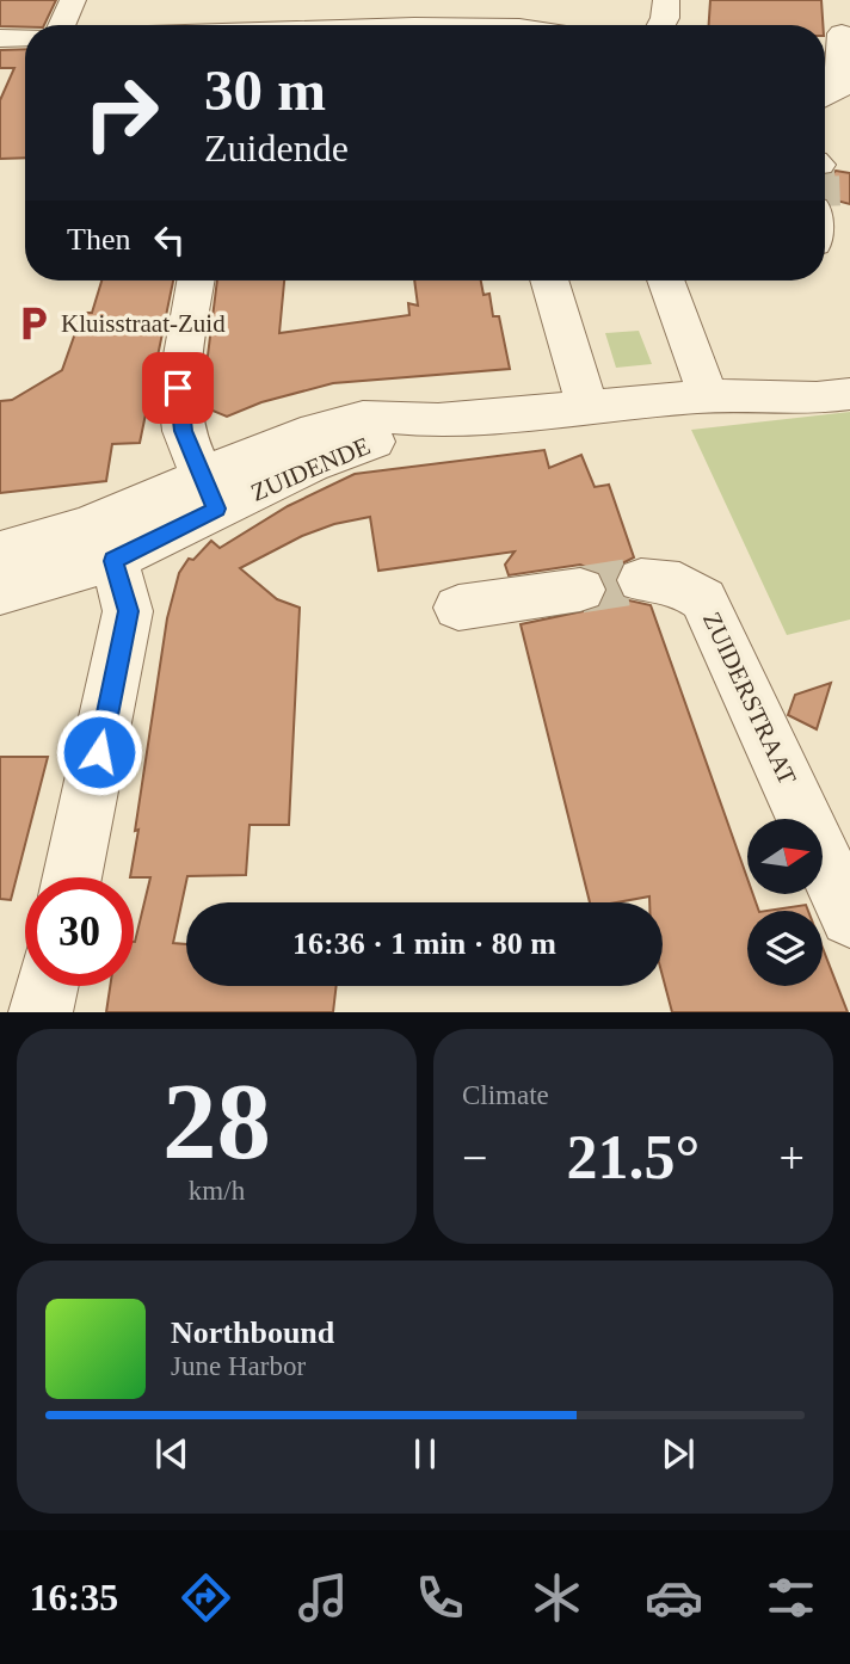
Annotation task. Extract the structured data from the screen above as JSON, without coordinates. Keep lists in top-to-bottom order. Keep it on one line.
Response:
{"streets":{"street":["ZUIDENDE","ZUIDERSTRAAT"]},"places":{"parking":["Kluisstraat-Zuid"]},"north":"right","page":{"turn":["30 m","Zuidende"],"then":"Then","limit":"30","trip":"16:36 · 1 min · 80 m","tile":[["28","km/h"],"Climate"],"heat":["−","21.5°","+"],"song":["Northbound","June Harbor"],"tabs":"16:35"}}
